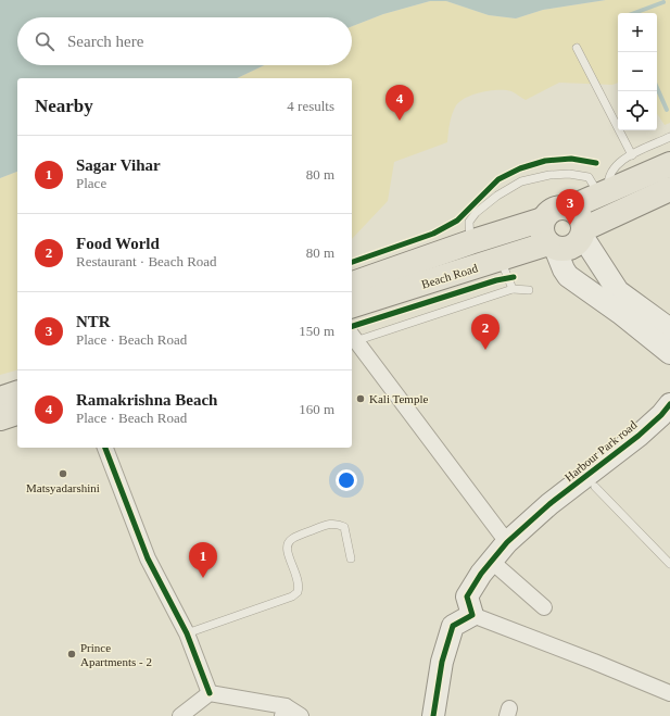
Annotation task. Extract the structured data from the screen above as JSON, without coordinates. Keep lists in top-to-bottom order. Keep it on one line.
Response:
{"streets":{"main road":["Beach Road"],"street":["Harbour Park road"]},"places":["Kali Temple","Matsyadarshini","Prince Apartments - 2"],"page":{"map_buttons":["+","−"],"search":"Search here","heading":["Nearby","4 results"],"pins":["4","3","2","1"],"list":[{"mark":"1","name":"Sagar Vihar","note":"Place","value":"80 m"},{"mark":"2","name":"Food World","note":"Restaurant · Beach Road","value":"80 m"},{"mark":"3","name":"NTR","note":"Place · Beach Road","value":"150 m"},{"mark":"4","name":"Ramakrishna Beach","note":"Place · Beach Road","value":"160 m"}]}}
